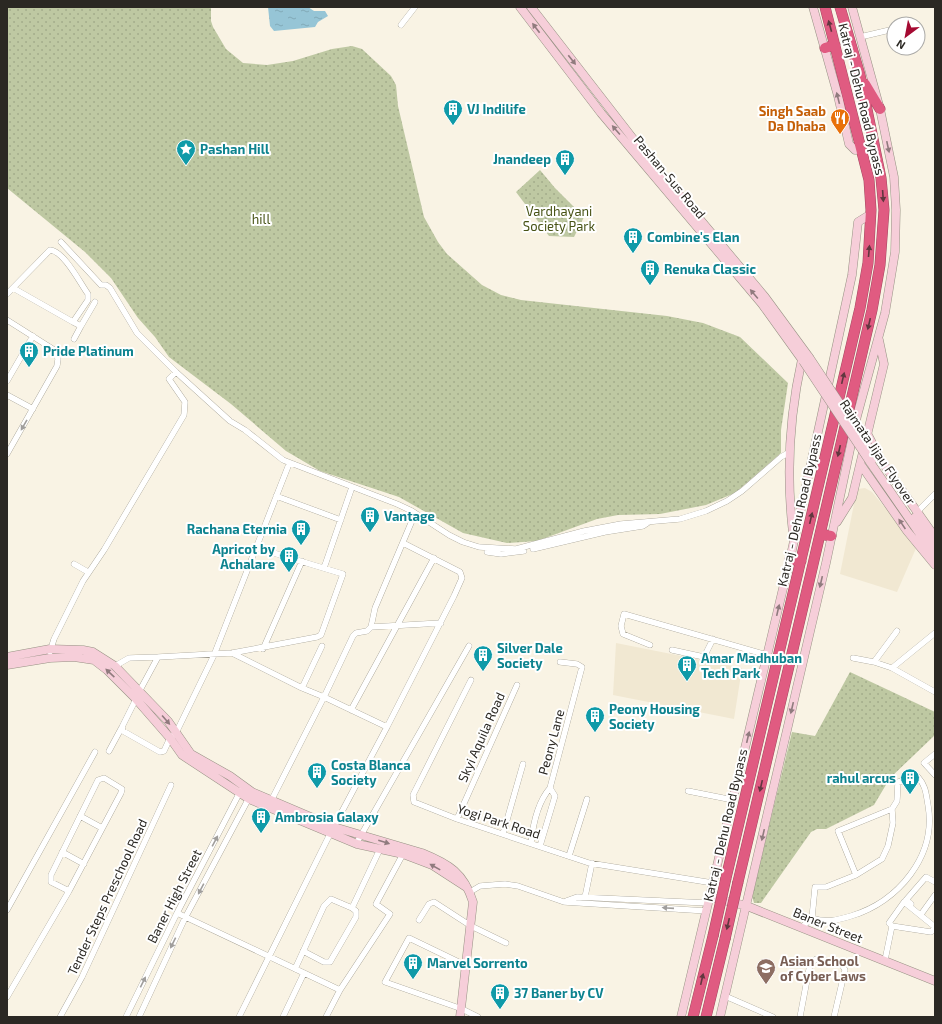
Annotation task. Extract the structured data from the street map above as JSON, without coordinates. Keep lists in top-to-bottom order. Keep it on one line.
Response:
{"streets":{"highway":["Katraj - Dehu Road Bypass"],"street":["Pashan-Sus Road","Rajmata Jijau Flyover","Skyi Aquila Road","Peony Lane","Yogi Park Road","Baner High Street","Tender Steps Preschool Road","Baner Street"]},"crossings":[["Pashan-Sus Road","Rajmata Jijau Flyover"],["Skyi Aquila Road","Yogi Park Road"],["Peony Lane","Yogi Park Road"]],"parks":["Vardhayani Society Park","hill"],"places":{"building":["VJ Indilife","Jnandeep","Combine's Elan","Renuka Classic","Pride Platinum","Vantage","Rachana Eternia","Apricot by Achalare","Silver Dale Society","Amar Madhuban Tech Park","Peony Housing Society","Costa Blanca Society","rahul arcus","Ambrosia Galaxy","Marvel Sorrento","37 Baner by CV"],"restaurant":["Singh Saab Da Dhaba"],"place":["Pashan Hill"],"school or university":["Asian School of Cyber Laws"]},"north":"bottom left"}
